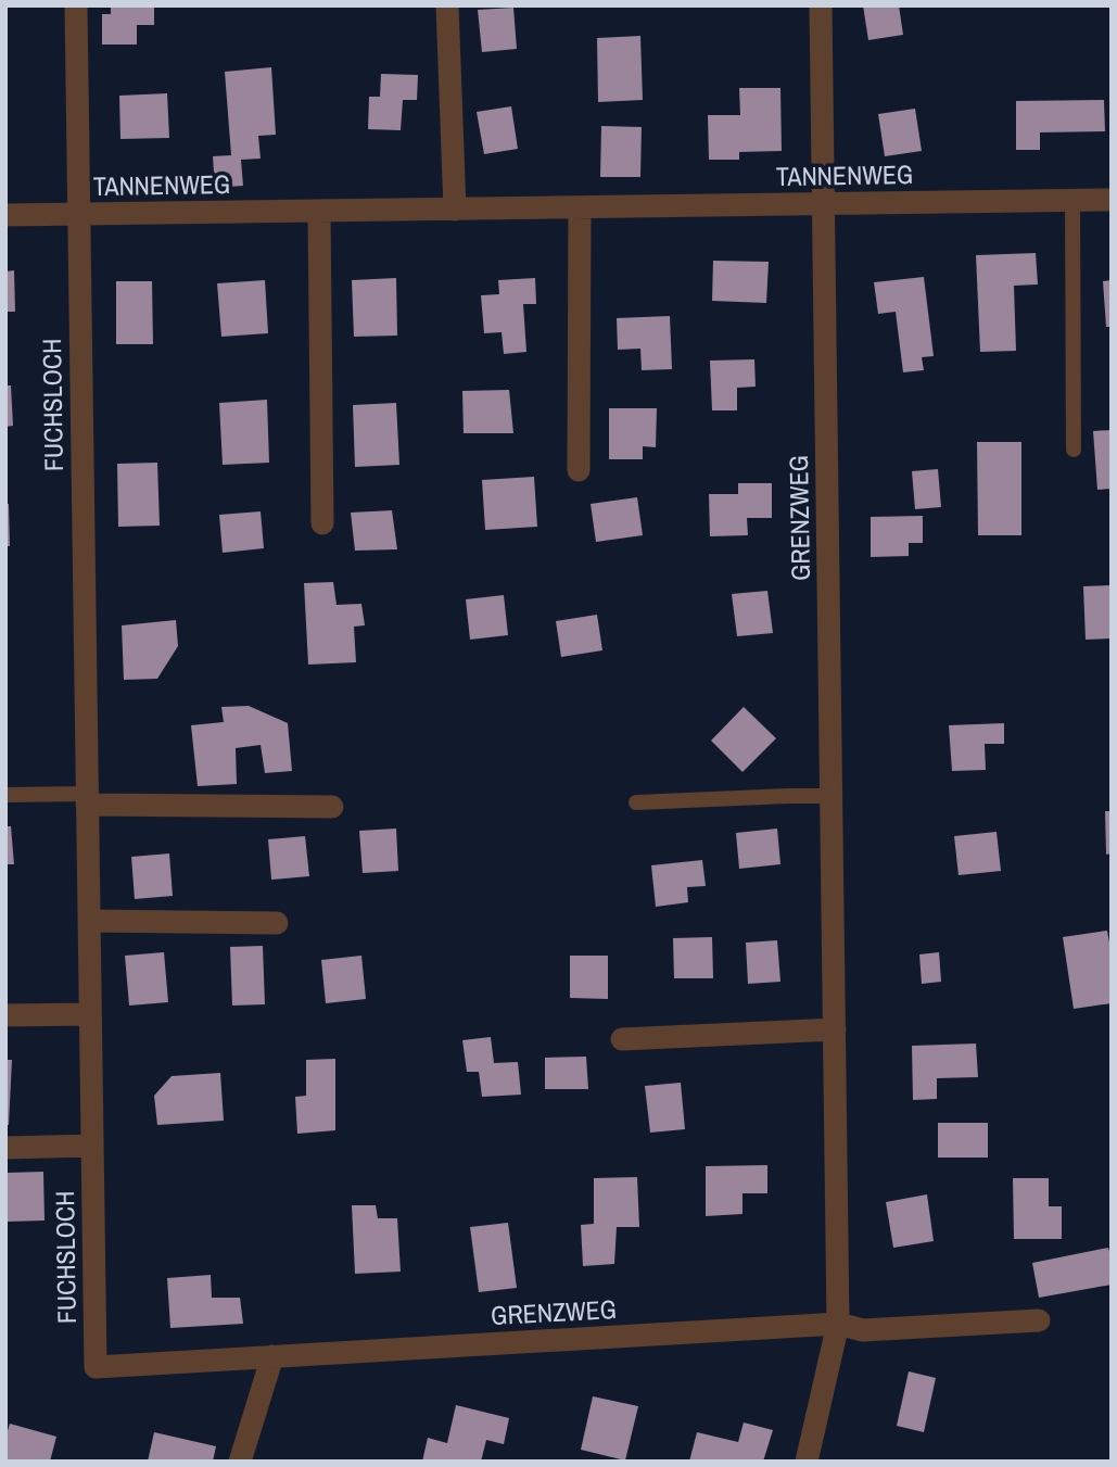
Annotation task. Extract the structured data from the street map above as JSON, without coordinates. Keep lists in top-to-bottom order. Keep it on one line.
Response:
{"streets":{"street":["TANNENWEG","FUCHSLOCH","GRENZWEG"]},"crossings":[["TANNENWEG","FUCHSLOCH"],["TANNENWEG","GRENZWEG"],["FUCHSLOCH","GRENZWEG"]]}
